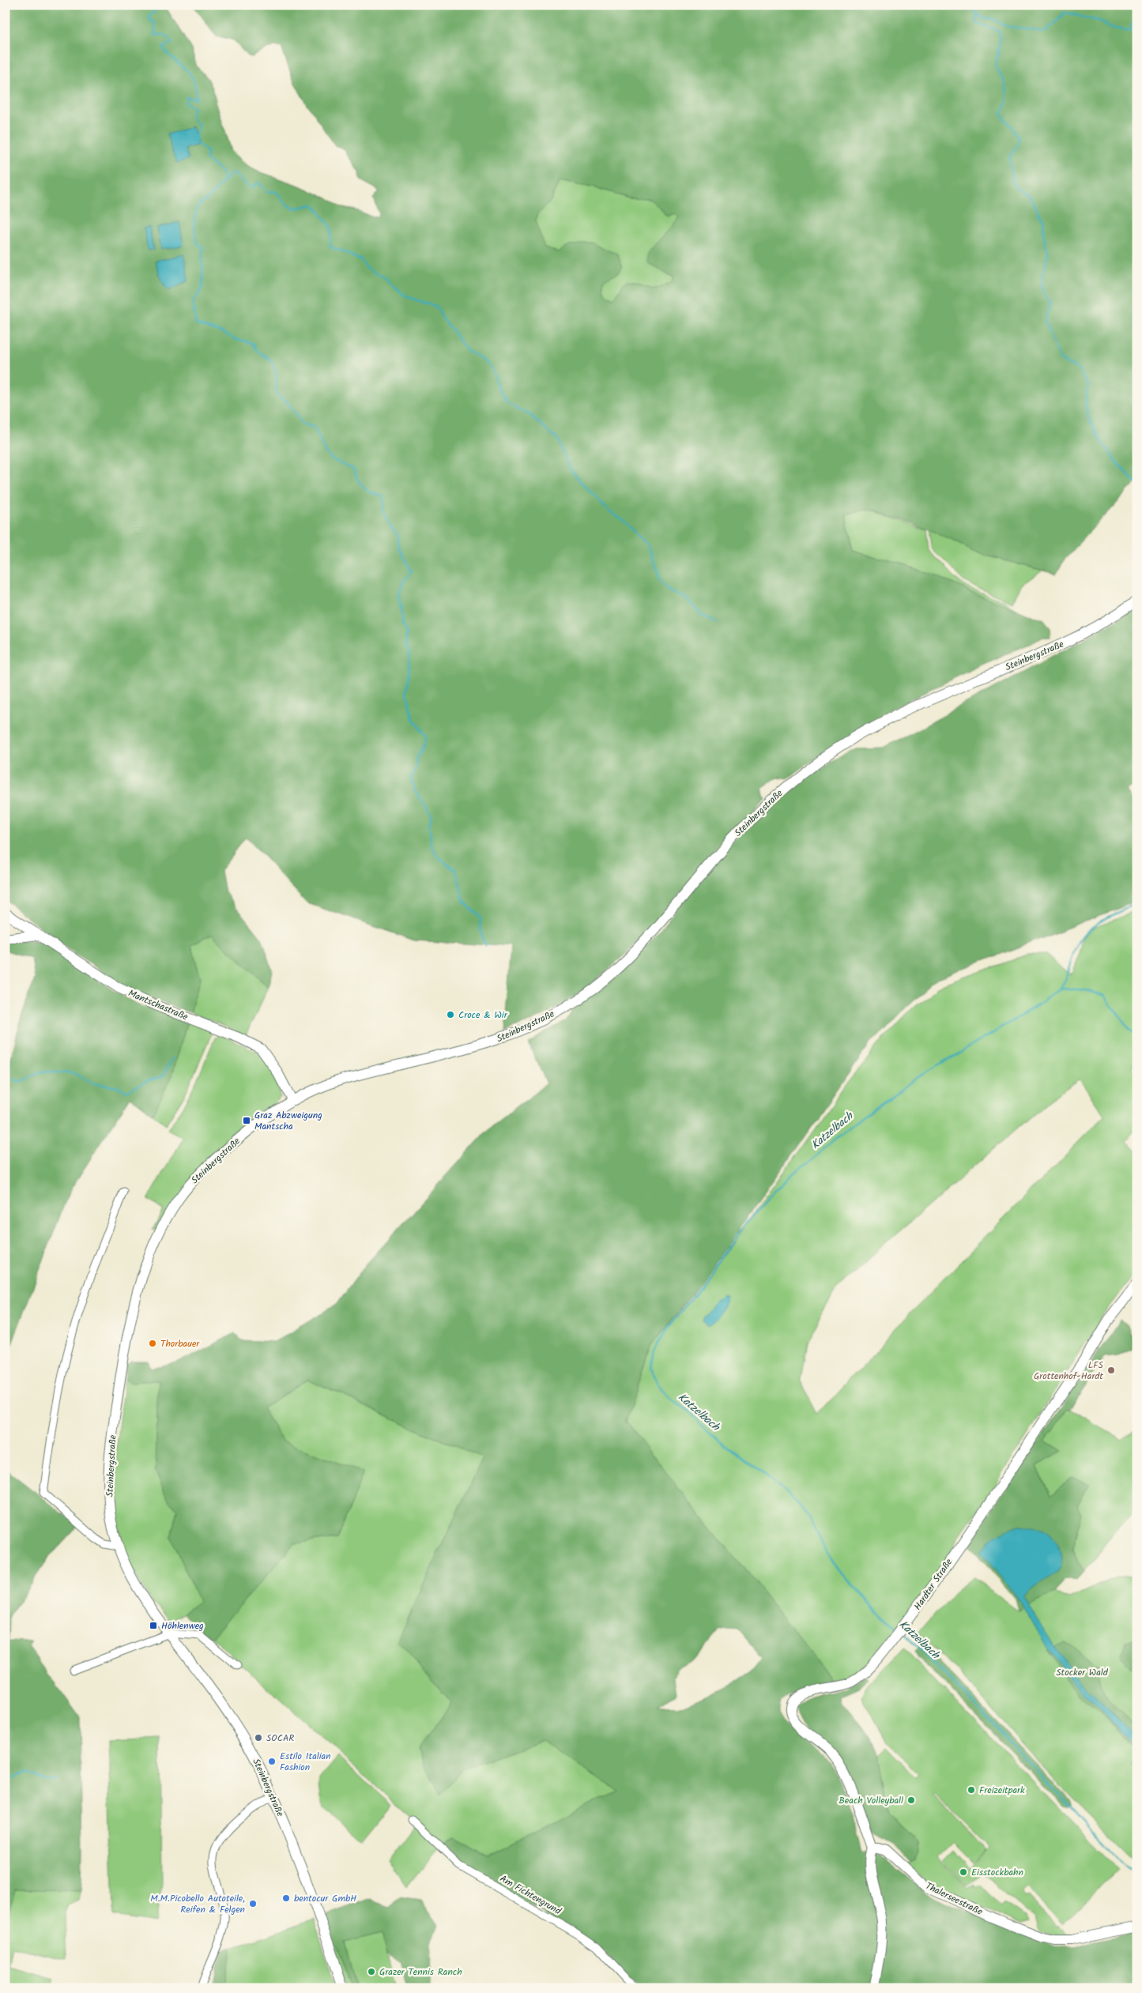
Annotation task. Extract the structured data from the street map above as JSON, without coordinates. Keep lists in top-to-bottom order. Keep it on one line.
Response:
{"streets":{"main road":["Steinbergstraße","Mantschastraße","Hardter Straße","Thalerseestraße"],"street":["Am Fichtengrund"]},"crossings":[["Steinbergstraße","Mantschastraße"],["Hardter Straße","Thalerseestraße"]],"water":["Katzelbach"],"parks":["Stocker Wald"],"places":{"other":["Croce & Wir","Thorbauer","LFS Grottenhof-Hardt","SOCAR","Estilo Italian Fashion","Freizeitpark","Beach Volleyball","Eisstockbahn","bentocur GmbH","M.M.Picobello Autoteile, Reifen & Felgen","Grazer Tennis Ranch"],"transit":["Graz Abzweigung Mantscha","Höhlenweg"]}}
